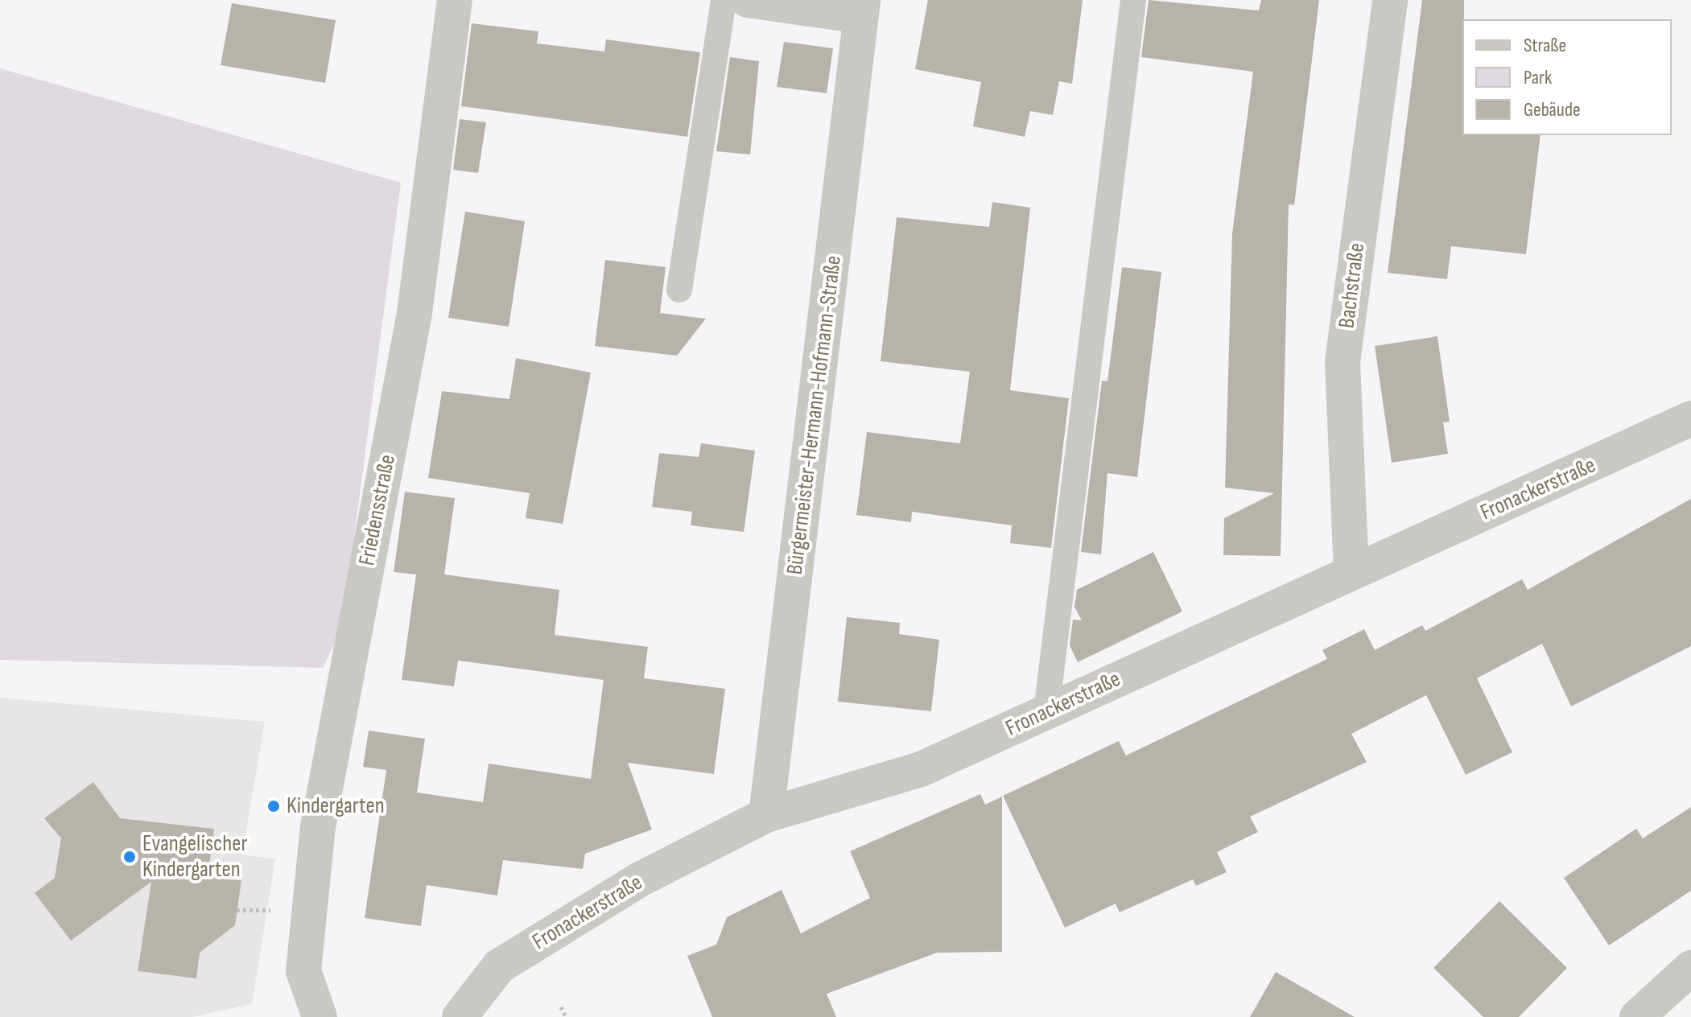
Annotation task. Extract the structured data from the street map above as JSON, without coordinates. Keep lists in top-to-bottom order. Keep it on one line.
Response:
{"streets":{"street":["Bachstraße","Bürgermeister-Hermann-Hofmann-Straße","Fronackerstraße","Friedensstraße"]},"crossings":[["Bachstraße","Fronackerstraße"],["Bürgermeister-Hermann-Hofmann-Straße","Fronackerstraße"]],"places":["Kindergarten","Evangelischer Kindergarten"],"legend":["Straße","Park","Gebäude"]}
